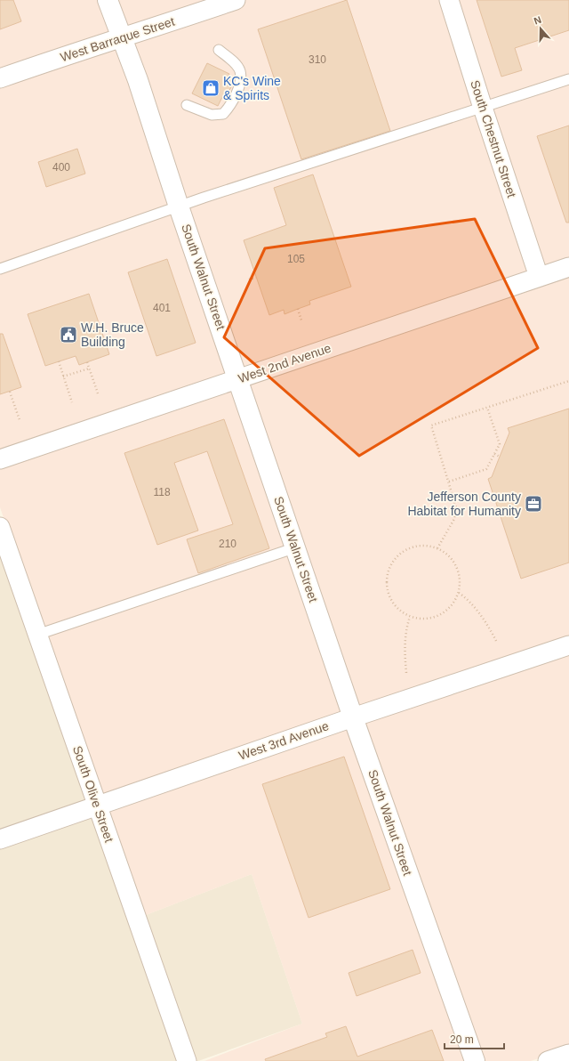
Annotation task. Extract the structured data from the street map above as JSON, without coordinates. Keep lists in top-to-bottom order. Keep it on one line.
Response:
{"streets":{"street":["West Barraque Street","South Chestnut Street","South Walnut Street","West 2nd Avenue","West 3rd Avenue","South Olive Street"]},"crossings":[["West Barraque Street","South Walnut Street"],["South Chestnut Street","West 2nd Avenue"],["South Walnut Street","West 2nd Avenue"],["South Walnut Street","West 3rd Avenue"],["West 3rd Avenue","South Olive Street"]],"places":{"shop":["KC's Wine & Spirits"],"public building":["W.H. Bruce Building"],"office":["Jefferson County Habitat for Humanity"]},"house_numbers":["310","400","105","401","118","210"],"scale_bar":"20 m","north":"top"}
